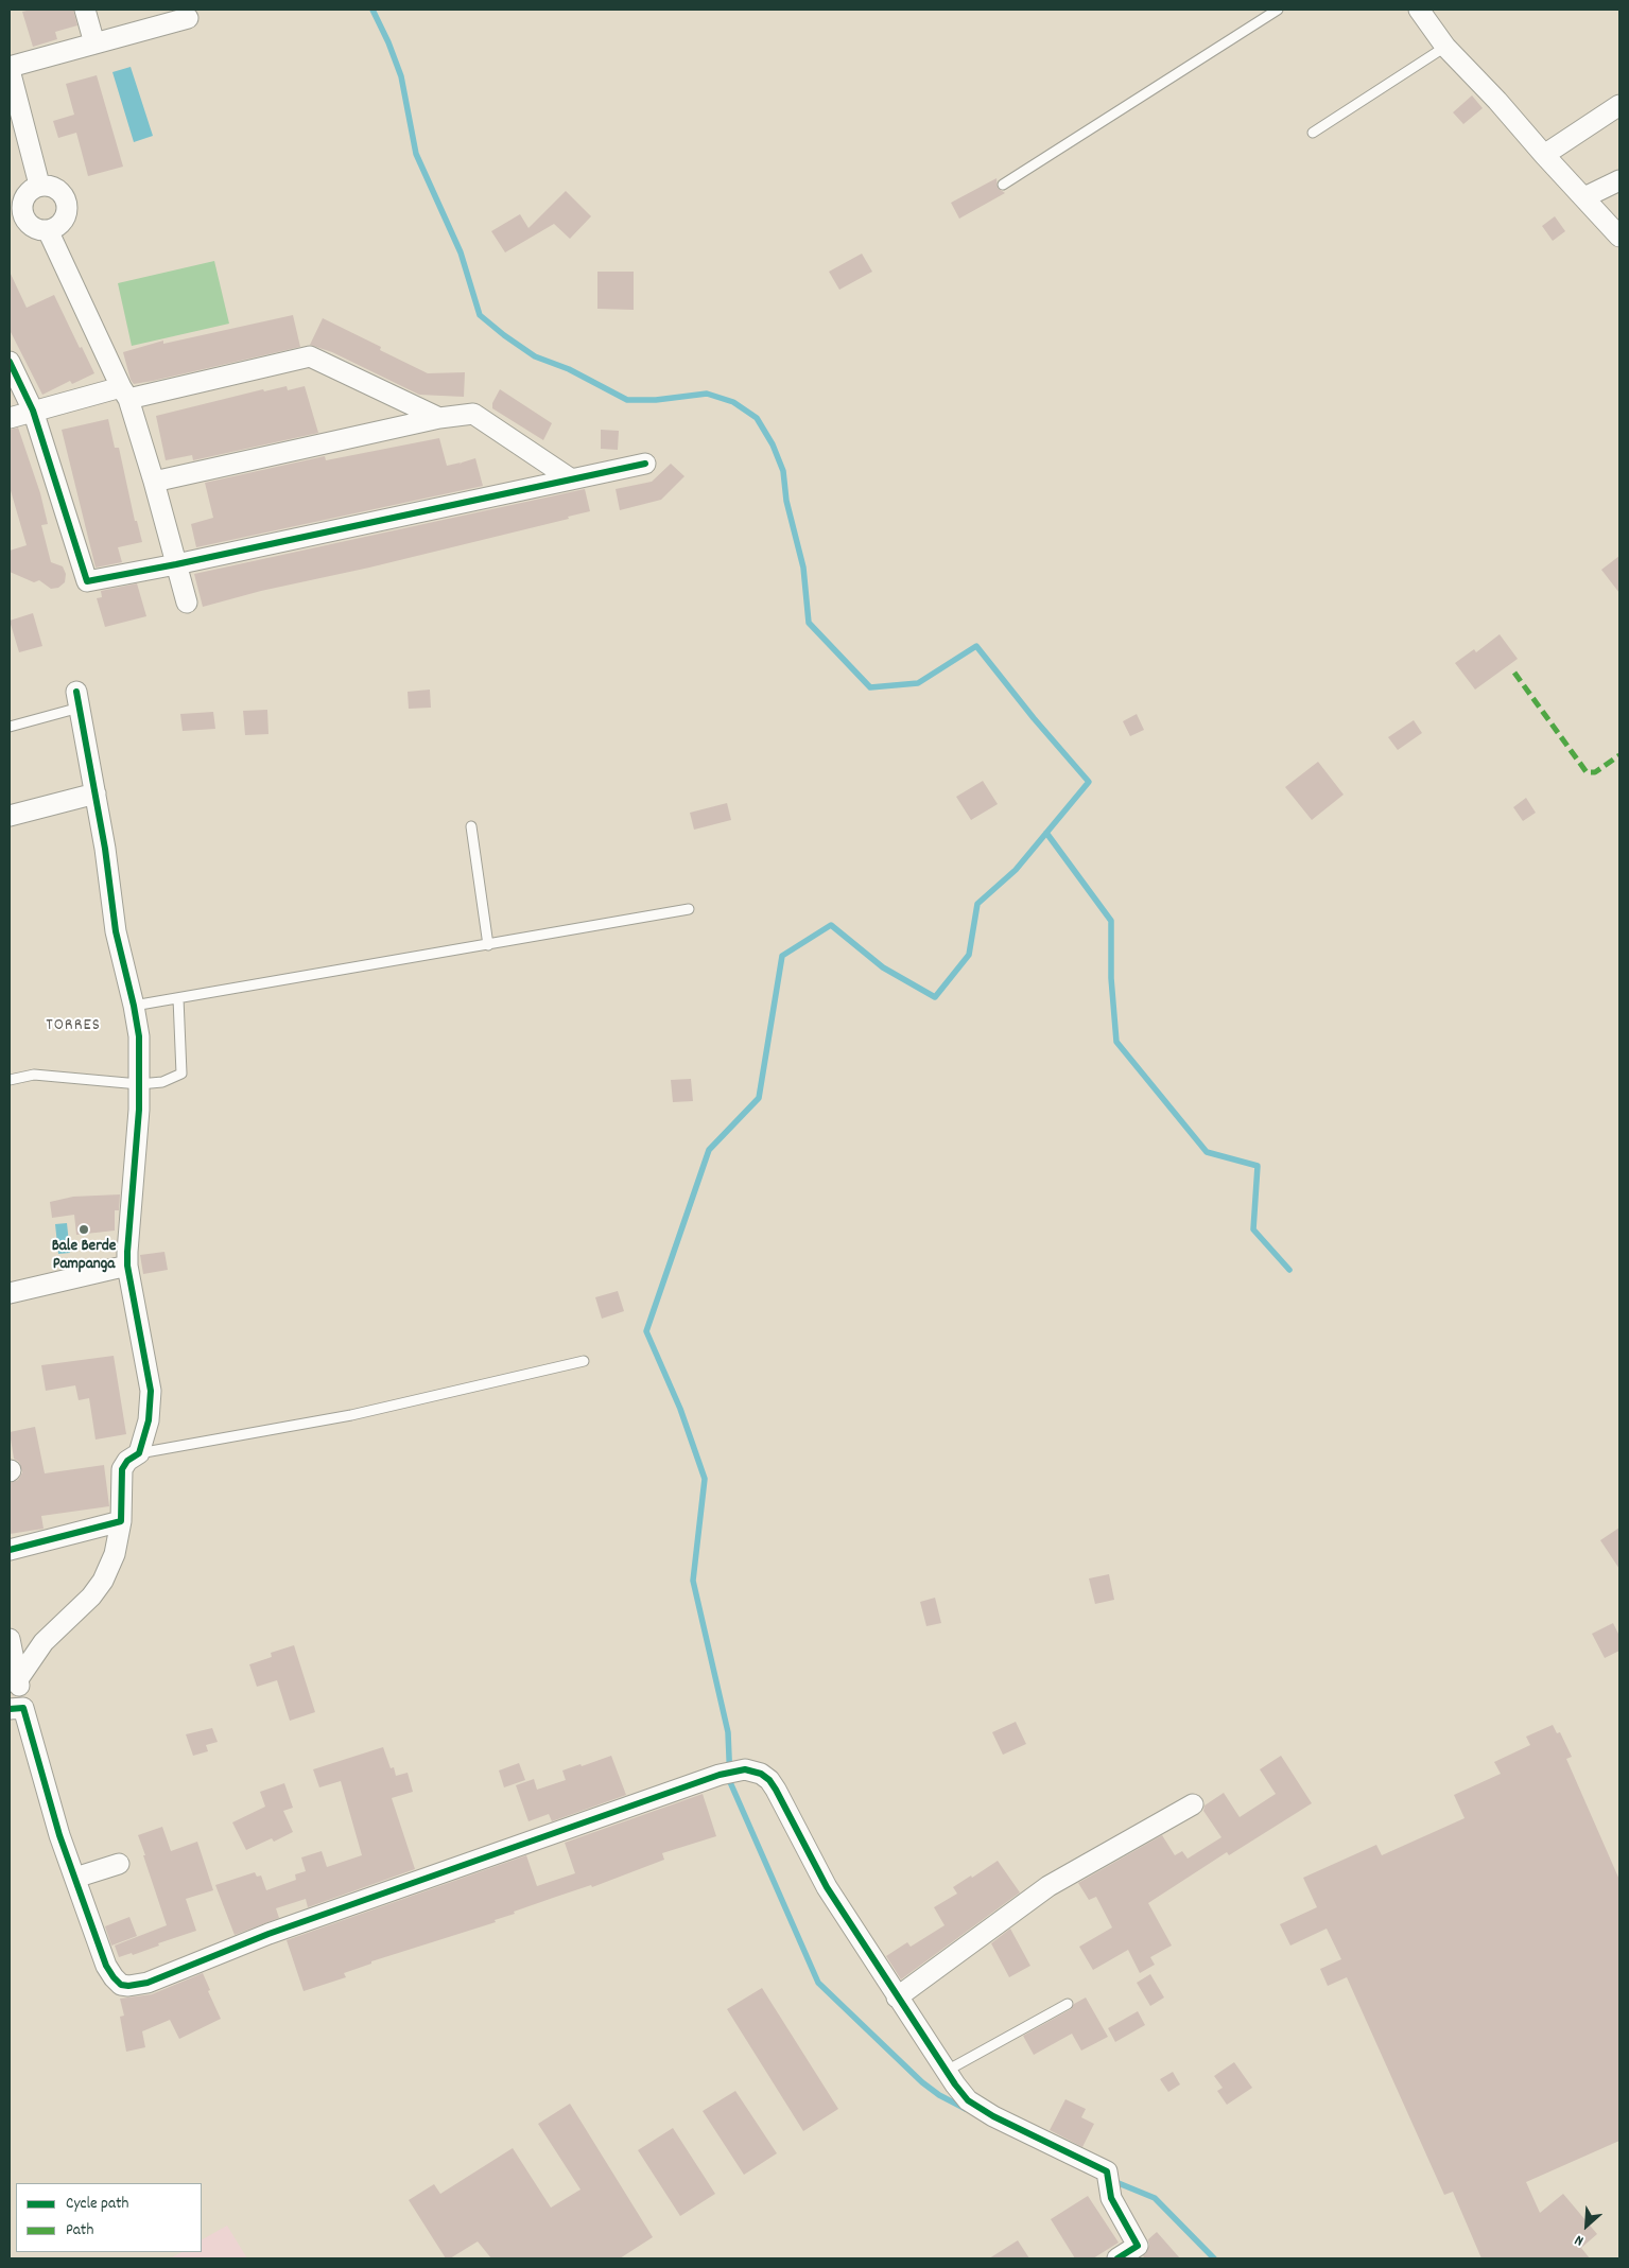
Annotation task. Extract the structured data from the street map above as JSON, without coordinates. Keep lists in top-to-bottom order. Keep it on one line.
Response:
{"districts":["TORRES"],"places":["Bale Berde Pampanga"],"legend":["Cycle path","Path"],"north":"bottom left"}
